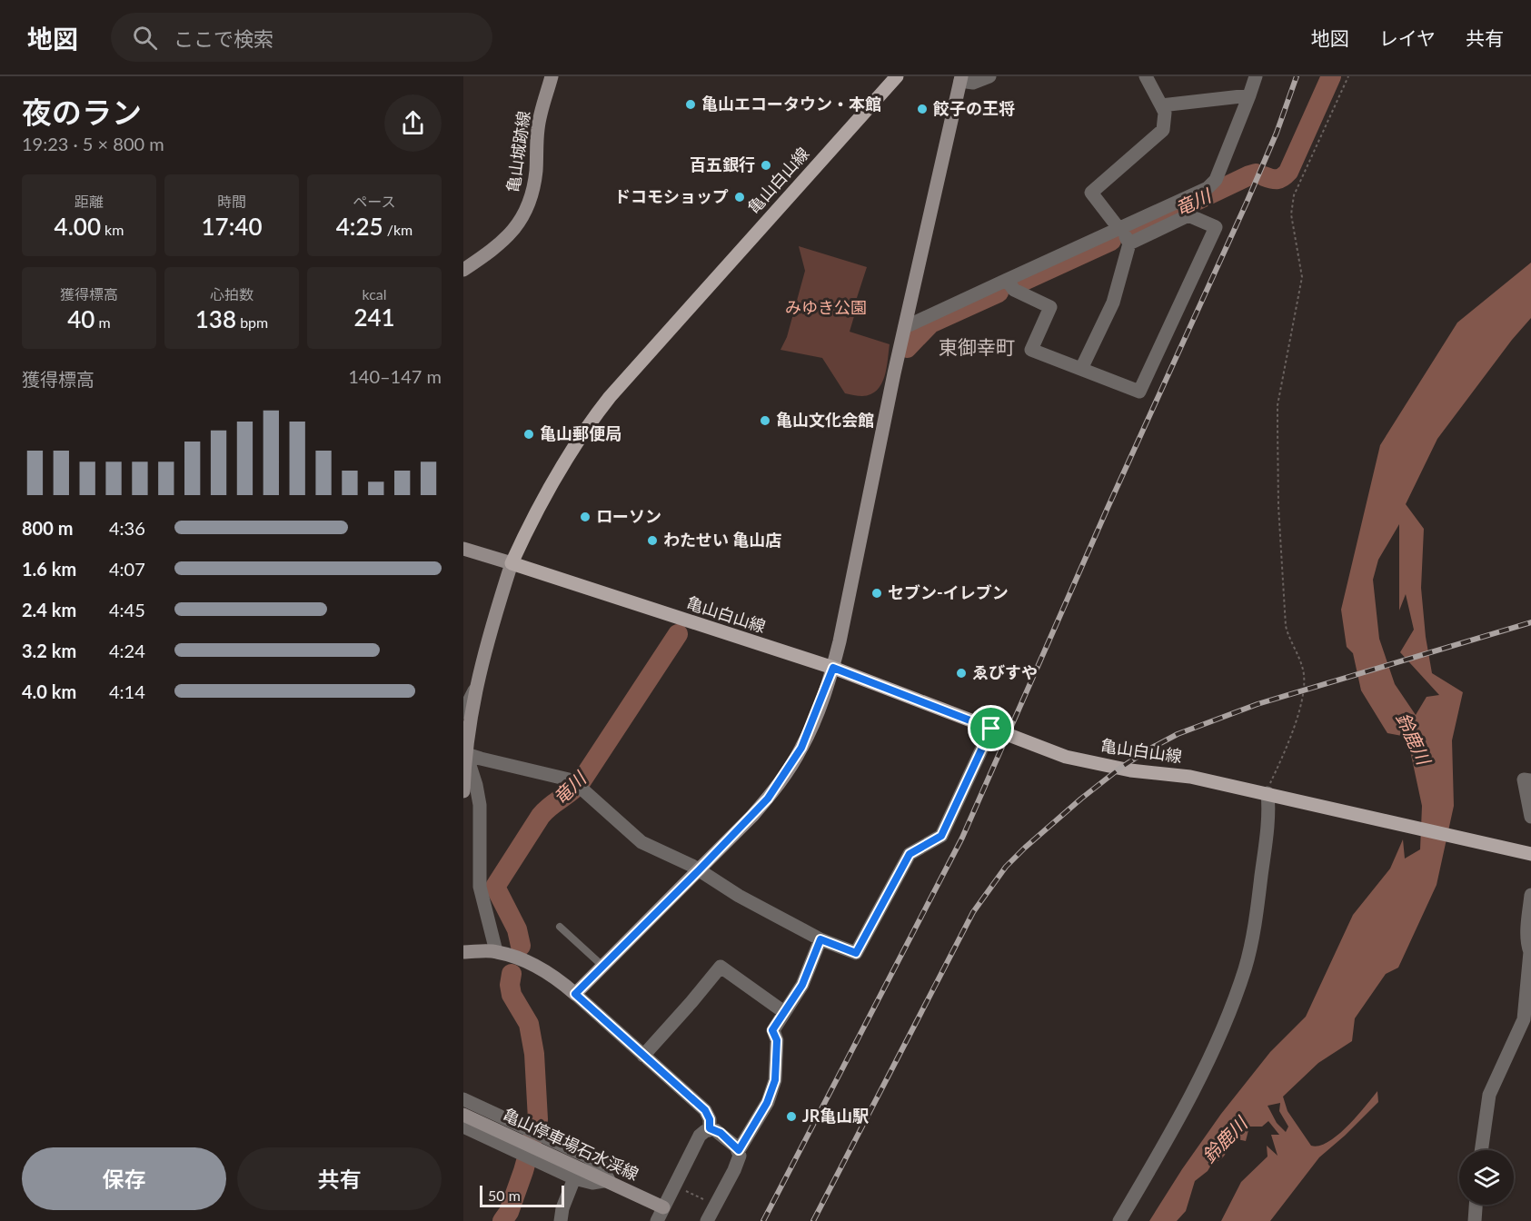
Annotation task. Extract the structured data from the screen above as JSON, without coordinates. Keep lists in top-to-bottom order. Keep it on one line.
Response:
{"streets":{"main road":["亀山白山線"],"street":["亀山城跡線","亀山停車場石水渓線"]},"districts":["東御幸町"],"water":["竜川","鈴鹿川"],"parks":["みゆき公園"],"places":["亀山エコータウン・本館","餃子の王将","百五銀行","ドコモショップ","亀山文化会館","亀山郵便局","ローソン","わたせい 亀山店","セブン-イレブン","ゑびすや","JR亀山駅"],"scale_bar":"50 m","page":{"header":"地図","search":"ここで検索","nav":["地図","レイヤ","共有"],"heading":["夜のラン","19:23 · 5 × 800 m"],"stats":[["距離","4.00 km"],["時間","17:40"],["ペース","4:25 /km"],["獲得標高","40 m"],["心拍数","138 bpm"],["kcal","241"]],"chart":["獲得標高","140–147 m"],"list":[{"name":"800 m","note":"4:36"},{"name":"1.6 km","note":"4:07"},{"name":"2.4 km","note":"4:45"},{"name":"3.2 km","note":"4:24"},{"name":"4.0 km","note":"4:14"}],"buttons":["保存","共有"],"scale":"50 m"}}
